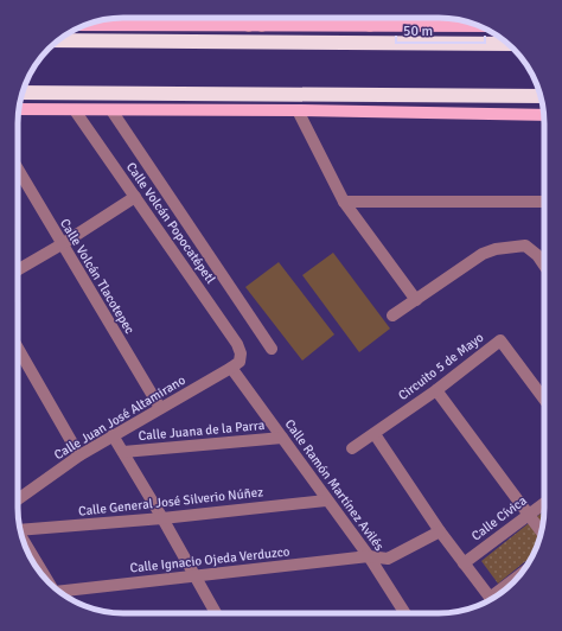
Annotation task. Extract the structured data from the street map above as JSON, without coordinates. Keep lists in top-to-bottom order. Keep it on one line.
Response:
{"streets":{"street":["Calle Volcán Popocatépetl","Calle Volcán Tlacotepec","Circuito 5 de Mayo","Calle Juan José Altamirano","Calle Juana de la Parra","Calle Ramón Martínez Avilés","Calle General José Silverio Núñez","Calle Cívica","Calle Ignacio Ojeda Verduzco"]},"crossings":[["Calle Volcán Popocatépetl","Calle Juan José Altamirano"],["Calle Volcán Tlacotepec","Calle Juan José Altamirano"],["Calle Juan José Altamirano","Calle Ramón Martínez Avilés"],["Calle Juana de la Parra","Calle Ramón Martínez Avilés"],["Calle Ramón Martínez Avilés","Calle General José Silverio Núñez"],["Calle Ramón Martínez Avilés","Calle Ignacio Ojeda Verduzco"]],"scale_bar":"50 m"}
